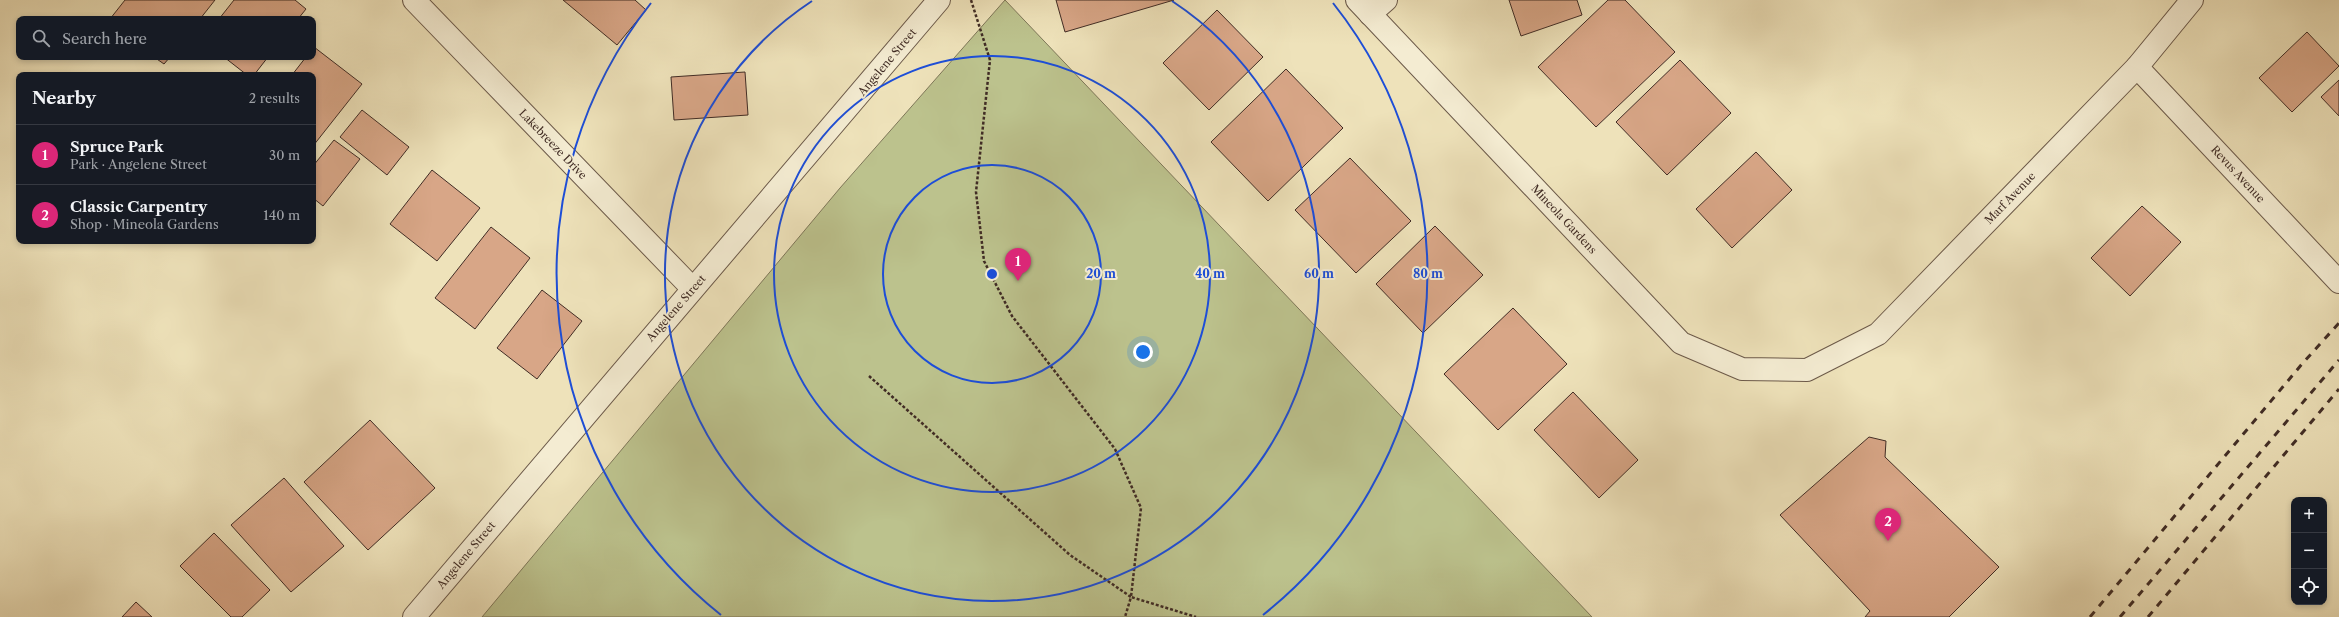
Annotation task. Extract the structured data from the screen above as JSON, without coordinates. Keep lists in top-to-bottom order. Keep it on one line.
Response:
{"streets":{"street":["Angelene Street","Lakebreeze Drive","Revus Avenue","Marf Avenue","Mineola Gardens"]},"crossings":[["Angelene Street","Lakebreeze Drive"],["Revus Avenue","Marf Avenue"],["Marf Avenue","Mineola Gardens"]],"page":{"search":"Search here","heading":["Nearby","2 results"],"list":[{"mark":"1","name":"Spruce Park","note":"Park · Angelene Street","value":"30 m"},{"mark":"2","name":"Classic Carpentry","note":"Shop · Mineola Gardens","value":"140 m"}],"pins":["1","2"],"map_buttons":["+","−"]},"rings":["20 m","40 m","60 m","80 m"]}
